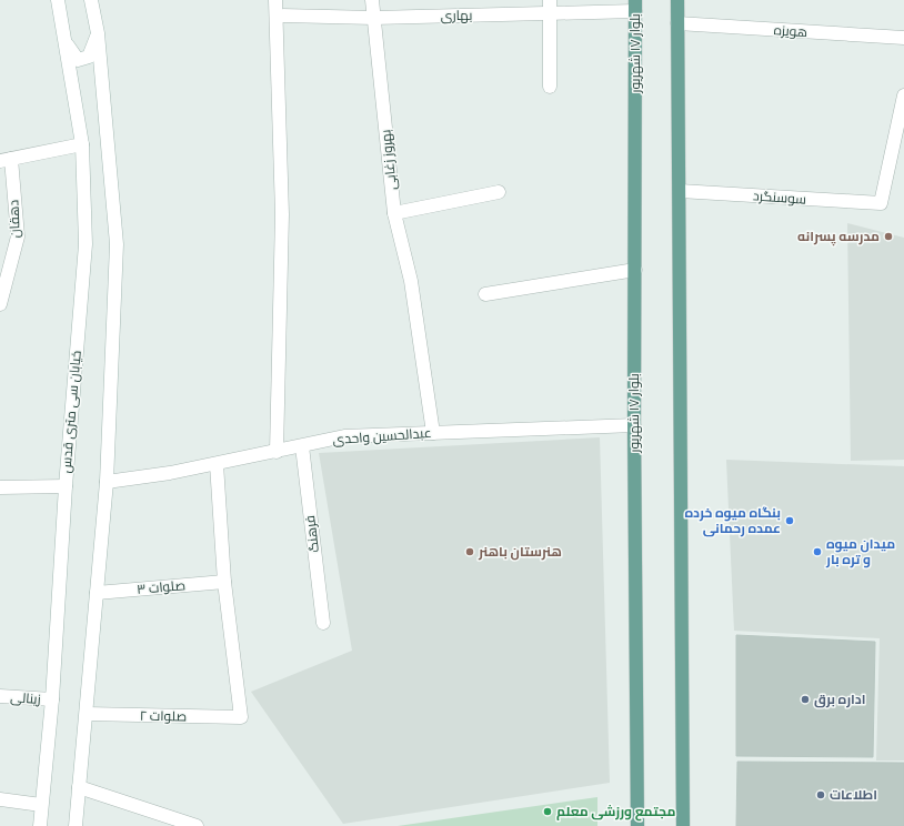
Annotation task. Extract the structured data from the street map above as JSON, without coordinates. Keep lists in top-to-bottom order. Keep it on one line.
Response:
{"streets":{"main road":["بلوار ١٧ شهریور"],"street":["بهاری","هویزه","بهروز زغابی","سوسنگرد","دهقان","خیابان سی متری قدس","عبدالحسین واحدی","فرهنگ","صلوات ۳","زینالی","صلوات ۲"]},"crossings":[["بهاری","بلوار ١٧ شهریور"],["بهاری","بهروز زغابی"],["بلوار ١٧ شهریور","عبدالحسین واحدی"],["بهروز زغابی","عبدالحسین واحدی"],["خیابان سی متری قدس","زینالی"],["عبدالحسین واحدی","فرهنگ"],["صلوات ۳","صلوات ۲"]],"places":["مدرسه پسرانه","بنگاه میوه خرده عمده رحمانی","هنرستان باهنر","میدان میوه و تره بار","اداره برق","اطلاعات","مجتمع ورزشی معلم"]}
